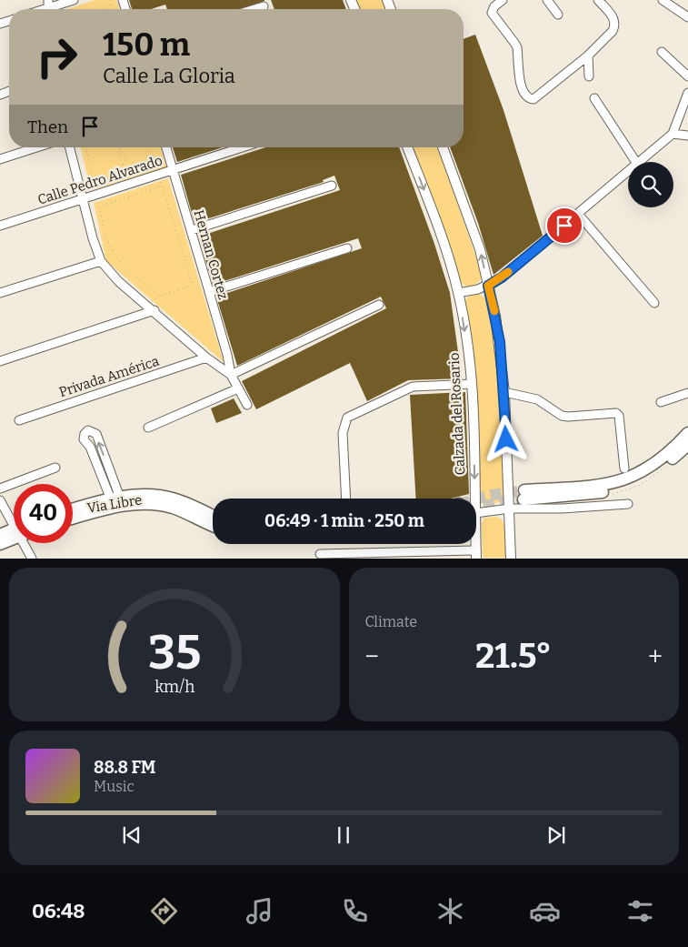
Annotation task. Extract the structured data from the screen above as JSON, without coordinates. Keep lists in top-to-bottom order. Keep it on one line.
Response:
{"streets":{"street":["Calle Pedro Alvarado","Hernan Cortez","Privada América","Calzada del Rosario"]},"crossings":[["Calle Pedro Alvarado","Hernan Cortez"]],"page":{"turn":["150 m","Calle La Gloria"],"then":"Then","limit":"40","trip":"06:49 · 1 min · 250 m","tile":"Climate","heat":["−","21.5°","+"],"song":["88.8 FM","Music"],"tabs":"06:48","gauge":["35","km/h"]}}
